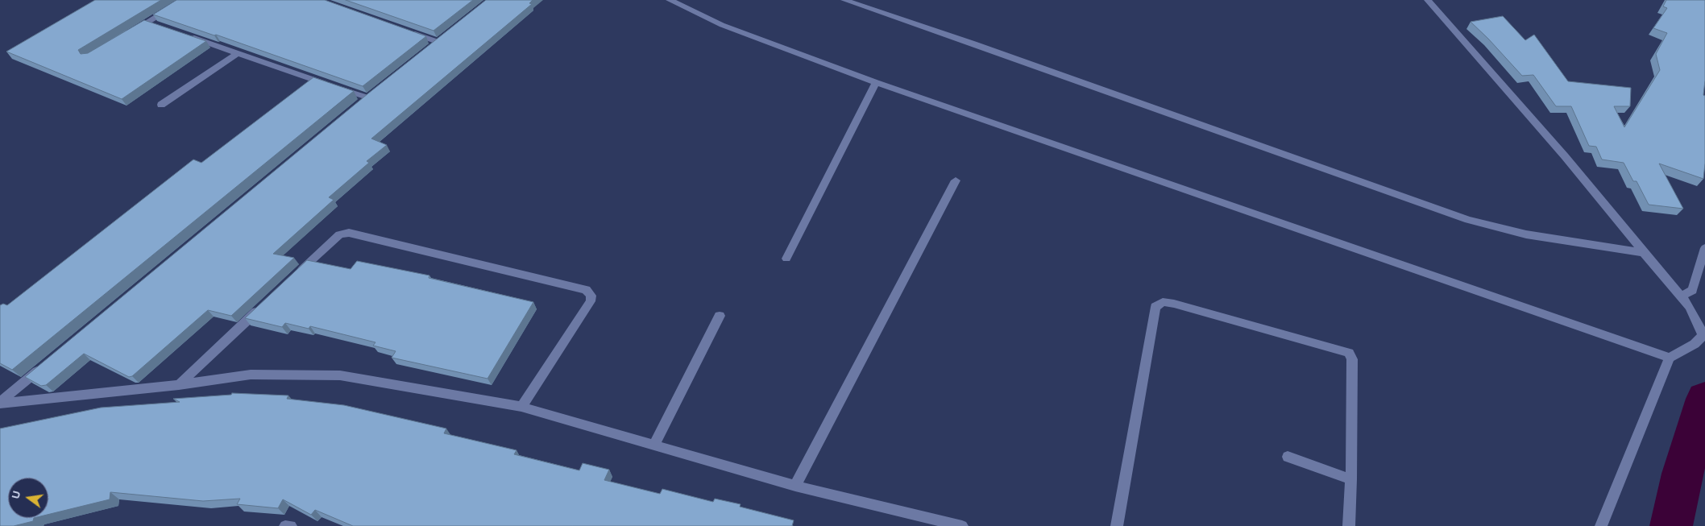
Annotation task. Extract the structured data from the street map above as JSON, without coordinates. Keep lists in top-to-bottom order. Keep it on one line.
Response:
{"north":"left"}
